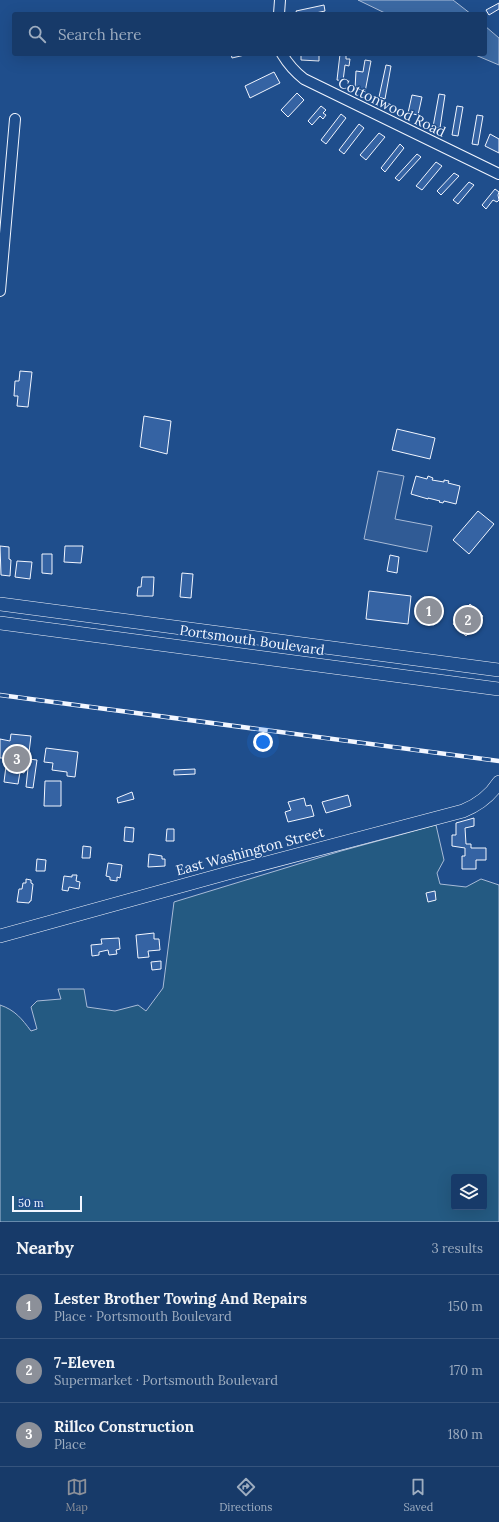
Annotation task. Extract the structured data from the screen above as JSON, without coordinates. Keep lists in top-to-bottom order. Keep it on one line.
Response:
{"streets":{"main road":["Portsmouth Boulevard","East Washington Street"],"street":["Cottonwood Road"]},"scale_bar":"50 m","page":{"search":"Search here","pins":["1","2","3"],"scale":"50 m","heading":["Nearby","3 results"],"list":[{"mark":"1","name":"Lester Brother Towing And Repairs","note":"Place · Portsmouth Boulevard","value":"150 m"},{"mark":"2","name":"7-Eleven","note":"Supermarket · Portsmouth Boulevard","value":"170 m"},{"mark":"3","name":"Rillco Construction","note":"Place","value":"180 m"}],"nav":["Map","Directions","Saved"]}}
